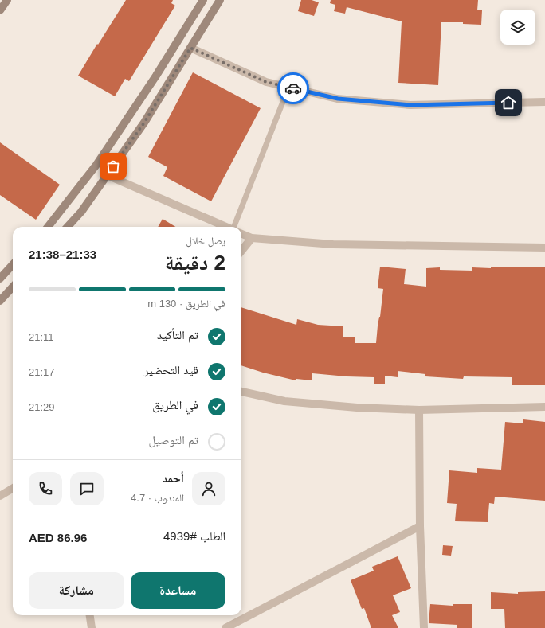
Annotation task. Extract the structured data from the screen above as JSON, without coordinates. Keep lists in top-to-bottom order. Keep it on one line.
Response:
{"page":{"heading":["2 دقيقة","يصل خلال","21:33–21:38"],"panel":["أحمد","المندوب · 4.7","الطلب #4939","AED 86.96"],"bar":"في الطريق · 130 m","list":[["تم التأكيد","21:11"],["قيد التحضير","21:17"],["في الطريق","21:29"],"تم التوصيل"],"buttons":["مساعدة","مشاركة"]}}
